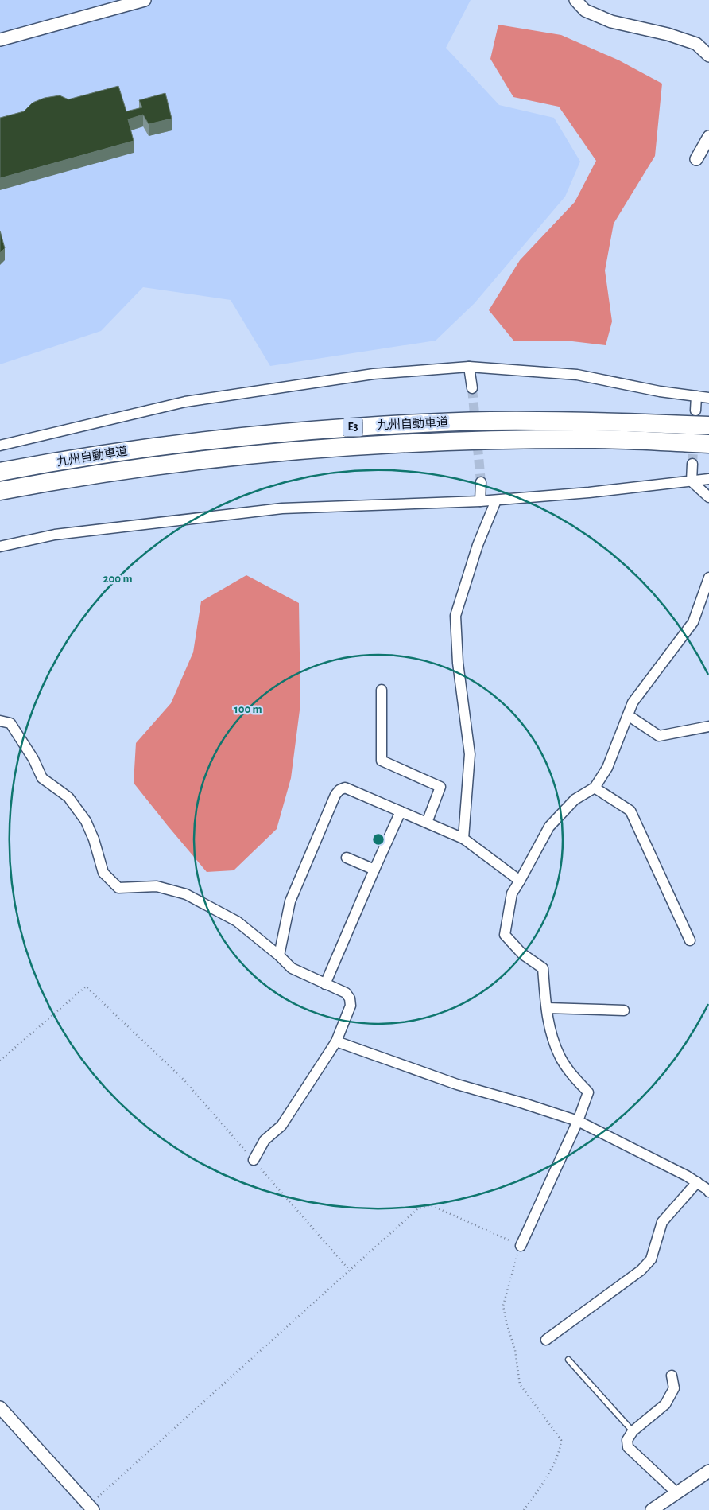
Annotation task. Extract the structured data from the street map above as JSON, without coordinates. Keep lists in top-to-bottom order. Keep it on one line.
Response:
{"streets":{"highway":["九州自動車道","E3"]},"rings":["200 m","100 m"]}
